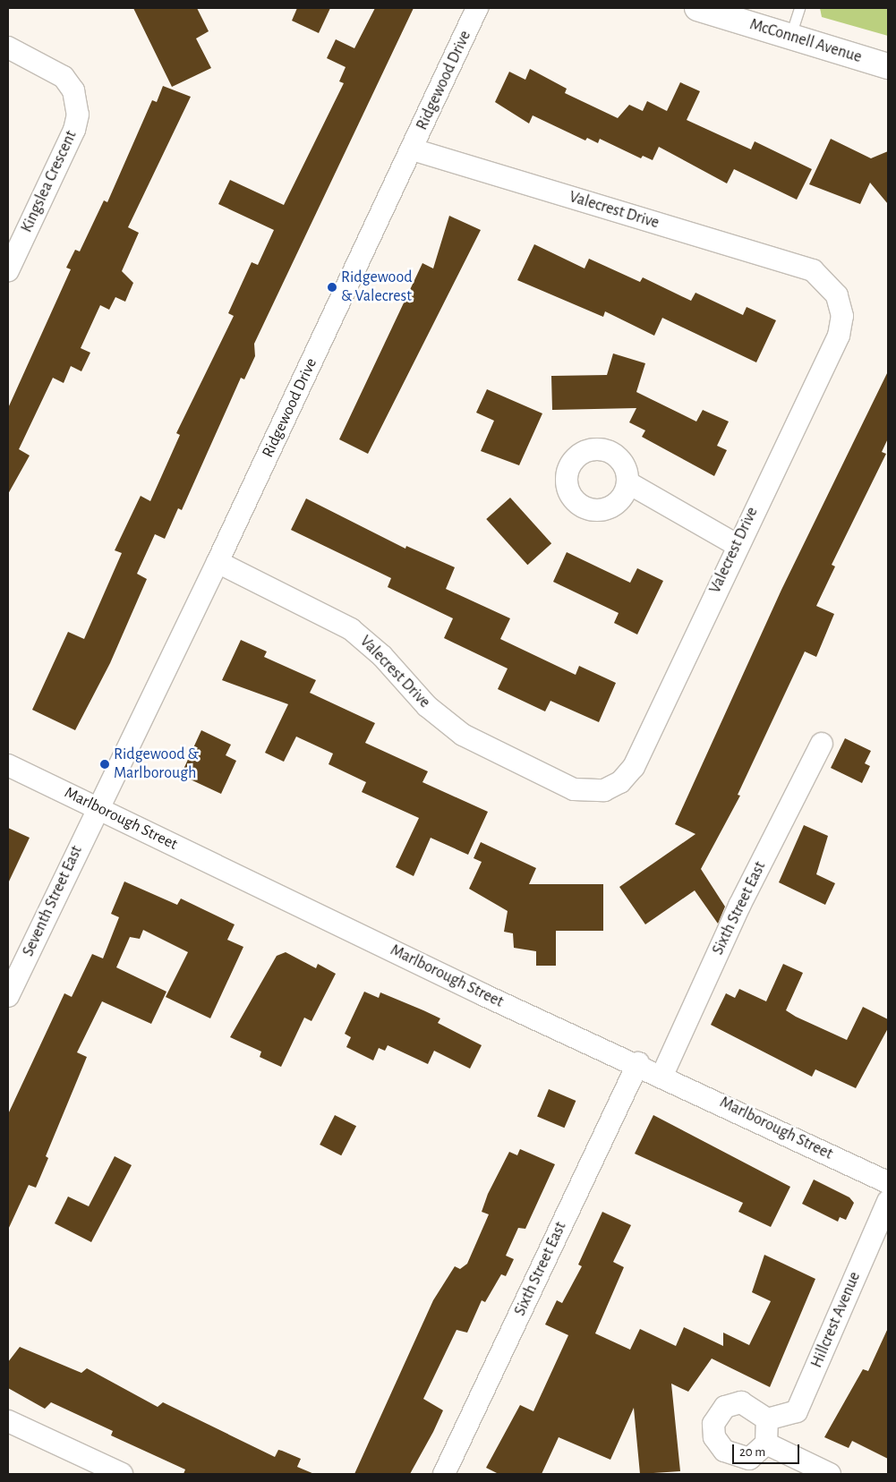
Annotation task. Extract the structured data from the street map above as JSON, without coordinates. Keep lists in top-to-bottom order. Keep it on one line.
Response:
{"streets":{"main road":["McConnell Avenue"],"street":["Ridgewood Drive","Kingslea Crescent","Valecrest Drive","Marlborough Street","Seventh Street East","Sixth Street East","Hillcrest Avenue"]},"crossings":[["Ridgewood Drive","Valecrest Drive"],["Ridgewood Drive","Marlborough Street"],["Ridgewood Drive","Seventh Street East"],["Marlborough Street","Seventh Street East"],["Marlborough Street","Sixth Street East"]],"places":["Ridgewood & Valecrest","Ridgewood & Marlborough"],"scale_bar":"20 m"}
